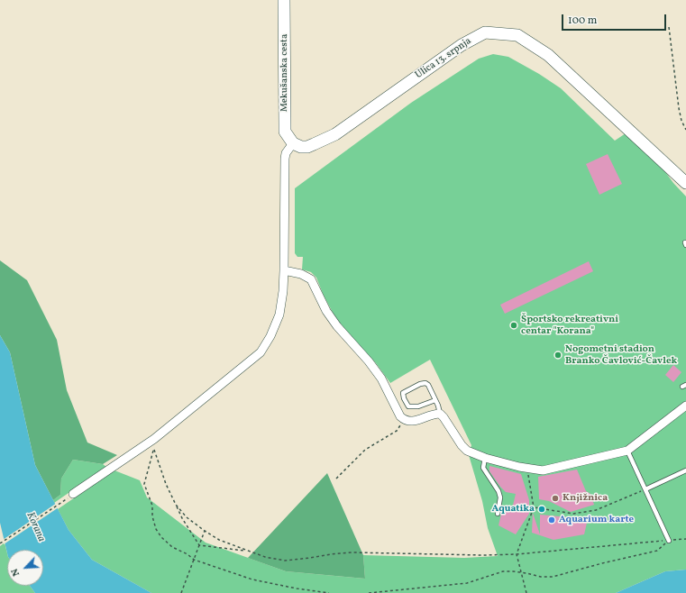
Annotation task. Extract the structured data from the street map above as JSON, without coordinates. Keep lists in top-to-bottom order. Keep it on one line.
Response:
{"streets":{"street":["Ulica 13. srpnja","Mekušanska cesta"]},"crossings":[["Ulica 13. srpnja","Mekušanska cesta"]],"water":["Korana"],"places":["Športsko rekreativni centar \"Korana\"","Nogometni stadion Branko Čavlović-Čavlek","Knjižnica","Aquatika","Aquarium karte"],"scale_bar":"100 m","north":"bottom left"}
